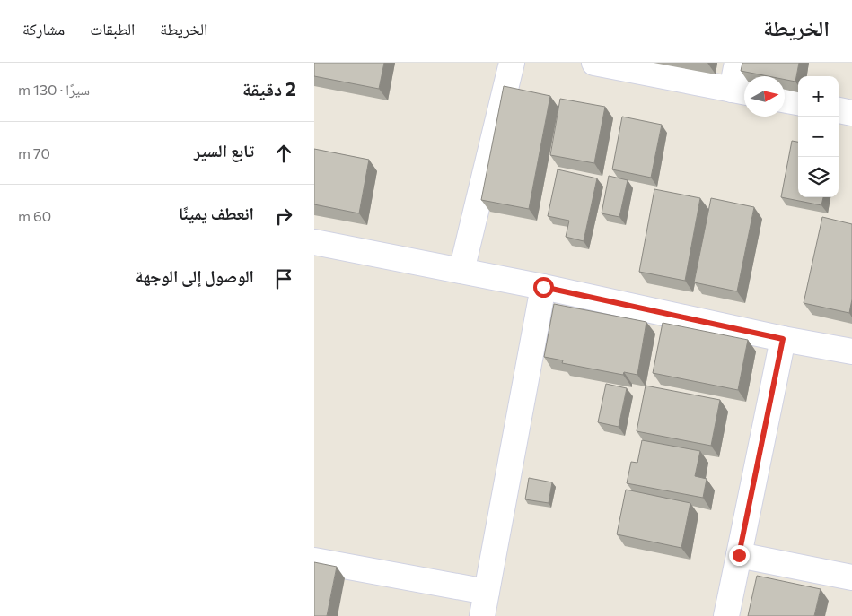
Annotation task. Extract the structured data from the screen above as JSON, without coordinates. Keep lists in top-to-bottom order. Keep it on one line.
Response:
{"north":"right","page":{"header":"الخريطة","nav":["الخريطة","الطبقات","مشاركة"],"heading":["2 دقيقة","سيرًا · 130 m"],"map_buttons":["+","−"],"list":[["تابع السير","70 m"],["انعطف يمينًا","60 m"],"الوصول إلى الوجهة"]}}
